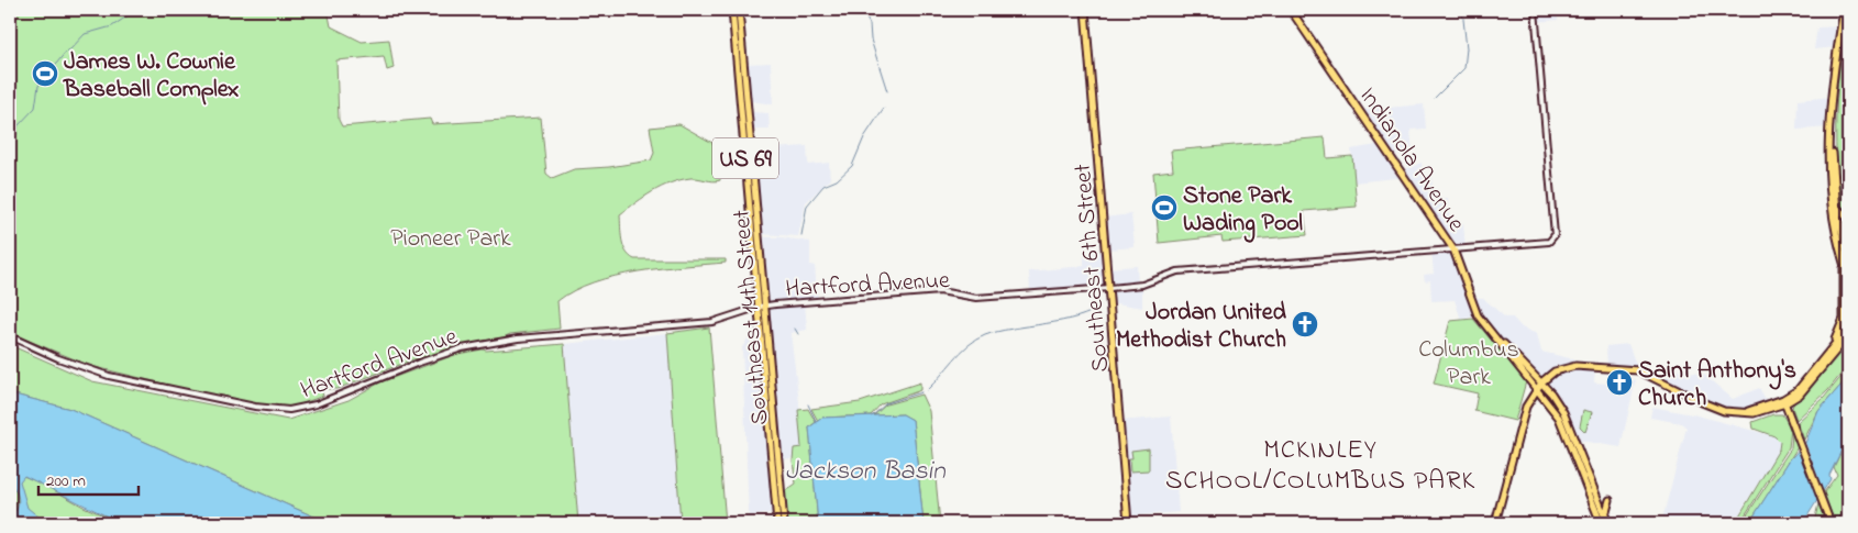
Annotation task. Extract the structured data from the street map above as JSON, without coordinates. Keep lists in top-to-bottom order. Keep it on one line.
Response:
{"streets":{"main road":["US 69","Indianola Avenue","Southeast 6th Street","Southeast 14th Street"],"street":["Hartford Avenue"]},"crossings":[["Indianola Avenue","Hartford Avenue"],["Southeast 6th Street","Hartford Avenue"],["Hartford Avenue","Southeast 14th Street"]],"districts":["MCKINLEY SCHOOL/COLUMBUS PARK"],"water":["Jackson Basin"],"parks":["Pioneer Park","Columbus Park"],"places":{"sports":["James W. Cownie Baseball Complex","Stone Park Wading Pool"],"church":["Jordan United Methodist Church","Saint Anthony's Church"]},"scale_bar":"200 m"}
